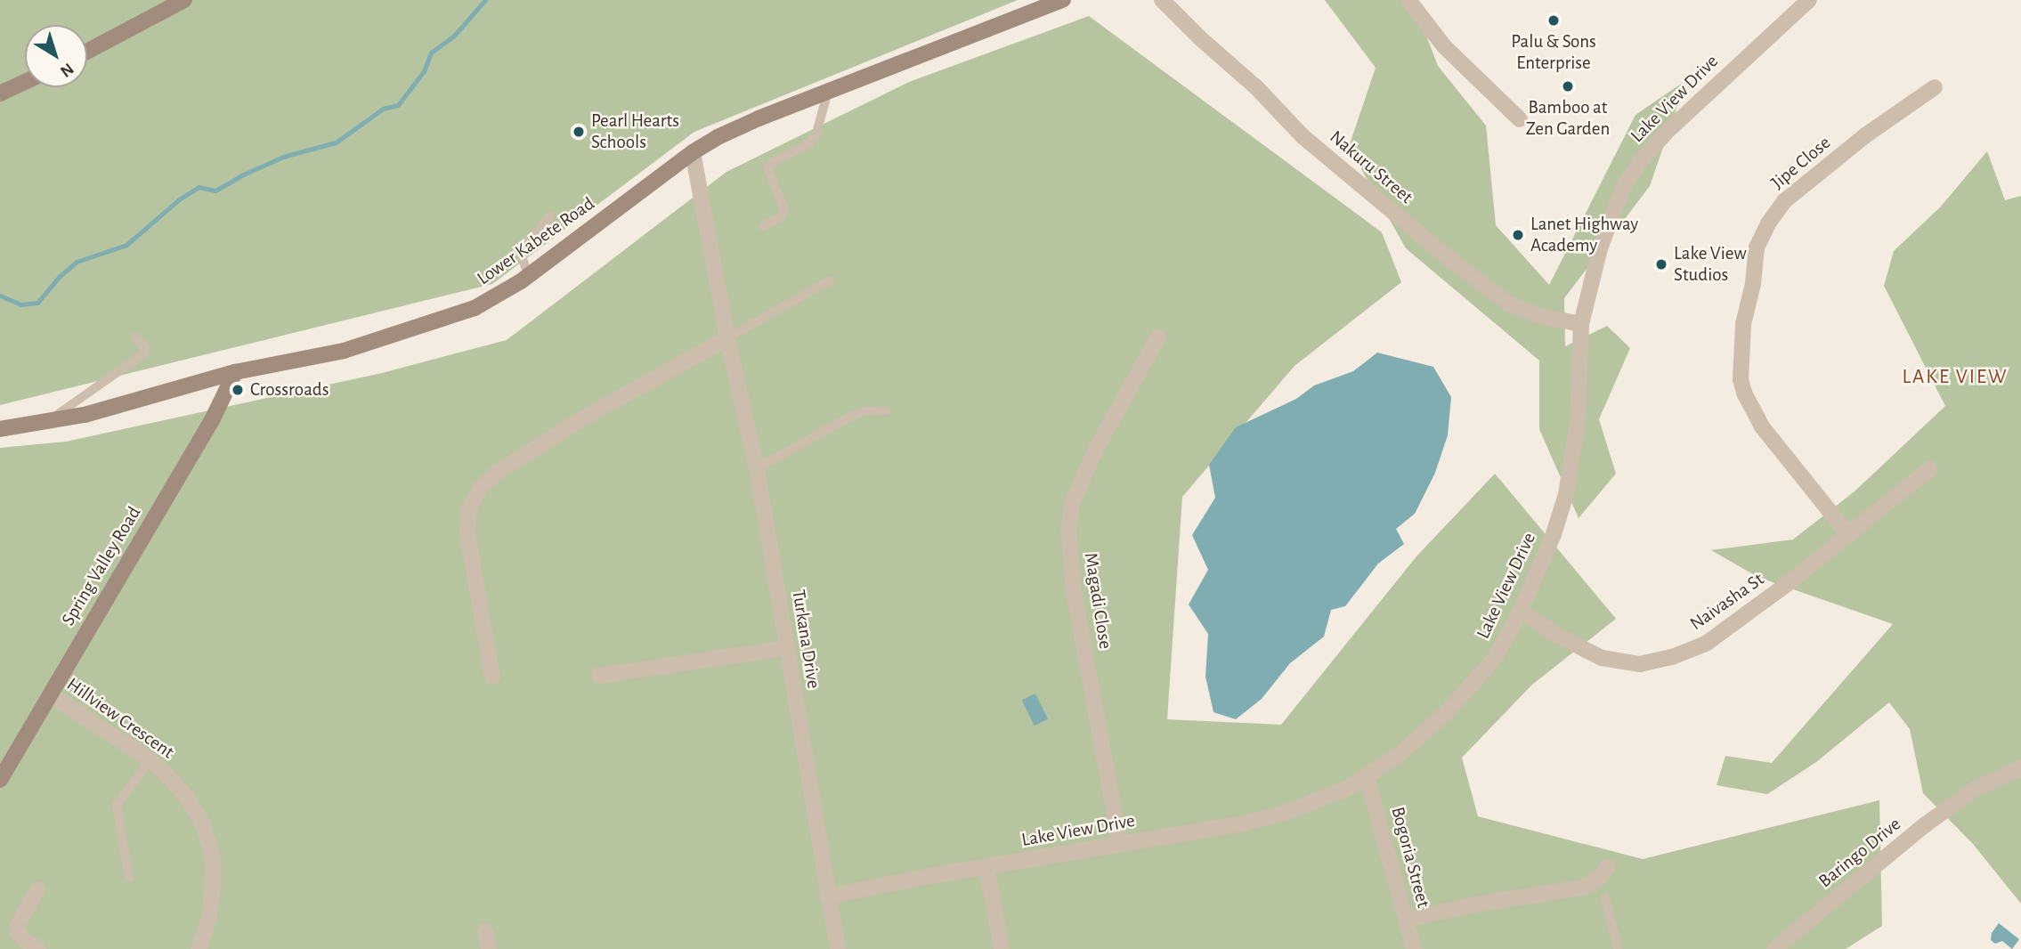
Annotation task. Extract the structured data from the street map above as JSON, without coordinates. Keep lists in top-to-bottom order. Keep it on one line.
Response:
{"streets":{"main road":["Lower Kabete Road","Spring Valley Road"],"street":["Lake View Drive","Jipe Close","Nakuru Street","Magadi Close","Naivasha St","Turkana Drive","Hillview Crescent","Baringo Drive","Bogoria Street"]},"crossings":[["Lake View Drive","Nakuru Street"],["Lake View Drive","Magadi Close"],["Lake View Drive","Naivasha St"],["Lake View Drive","Turkana Drive"],["Lake View Drive","Bogoria Street"],["Jipe Close","Naivasha St"],["Lower Kabete Road","Spring Valley Road"],["Lower Kabete Road","Turkana Drive"],["Spring Valley Road","Hillview Crescent"]],"districts":["LAKE VIEW"],"places":["Palu & Sons Enterprise","Bamboo at Zen Garden","Pearl Hearts Schools","Lanet Highway Academy","Lake View Studios","Crossroads"],"north":"bottom right"}
